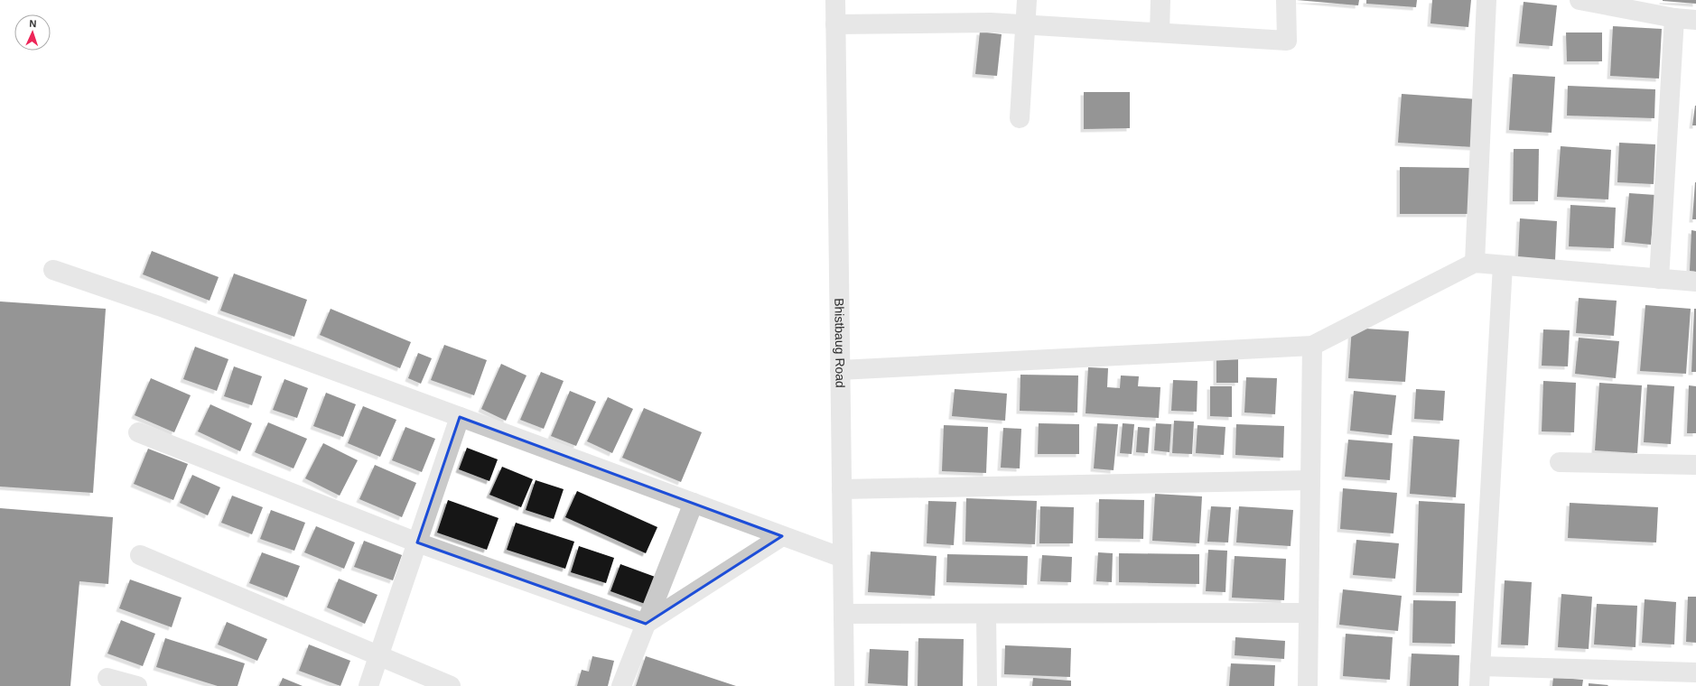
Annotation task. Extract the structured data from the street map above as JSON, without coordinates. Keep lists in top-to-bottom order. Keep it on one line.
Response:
{"streets":{"street":["Bhistbaug Road"]},"north":"top"}
